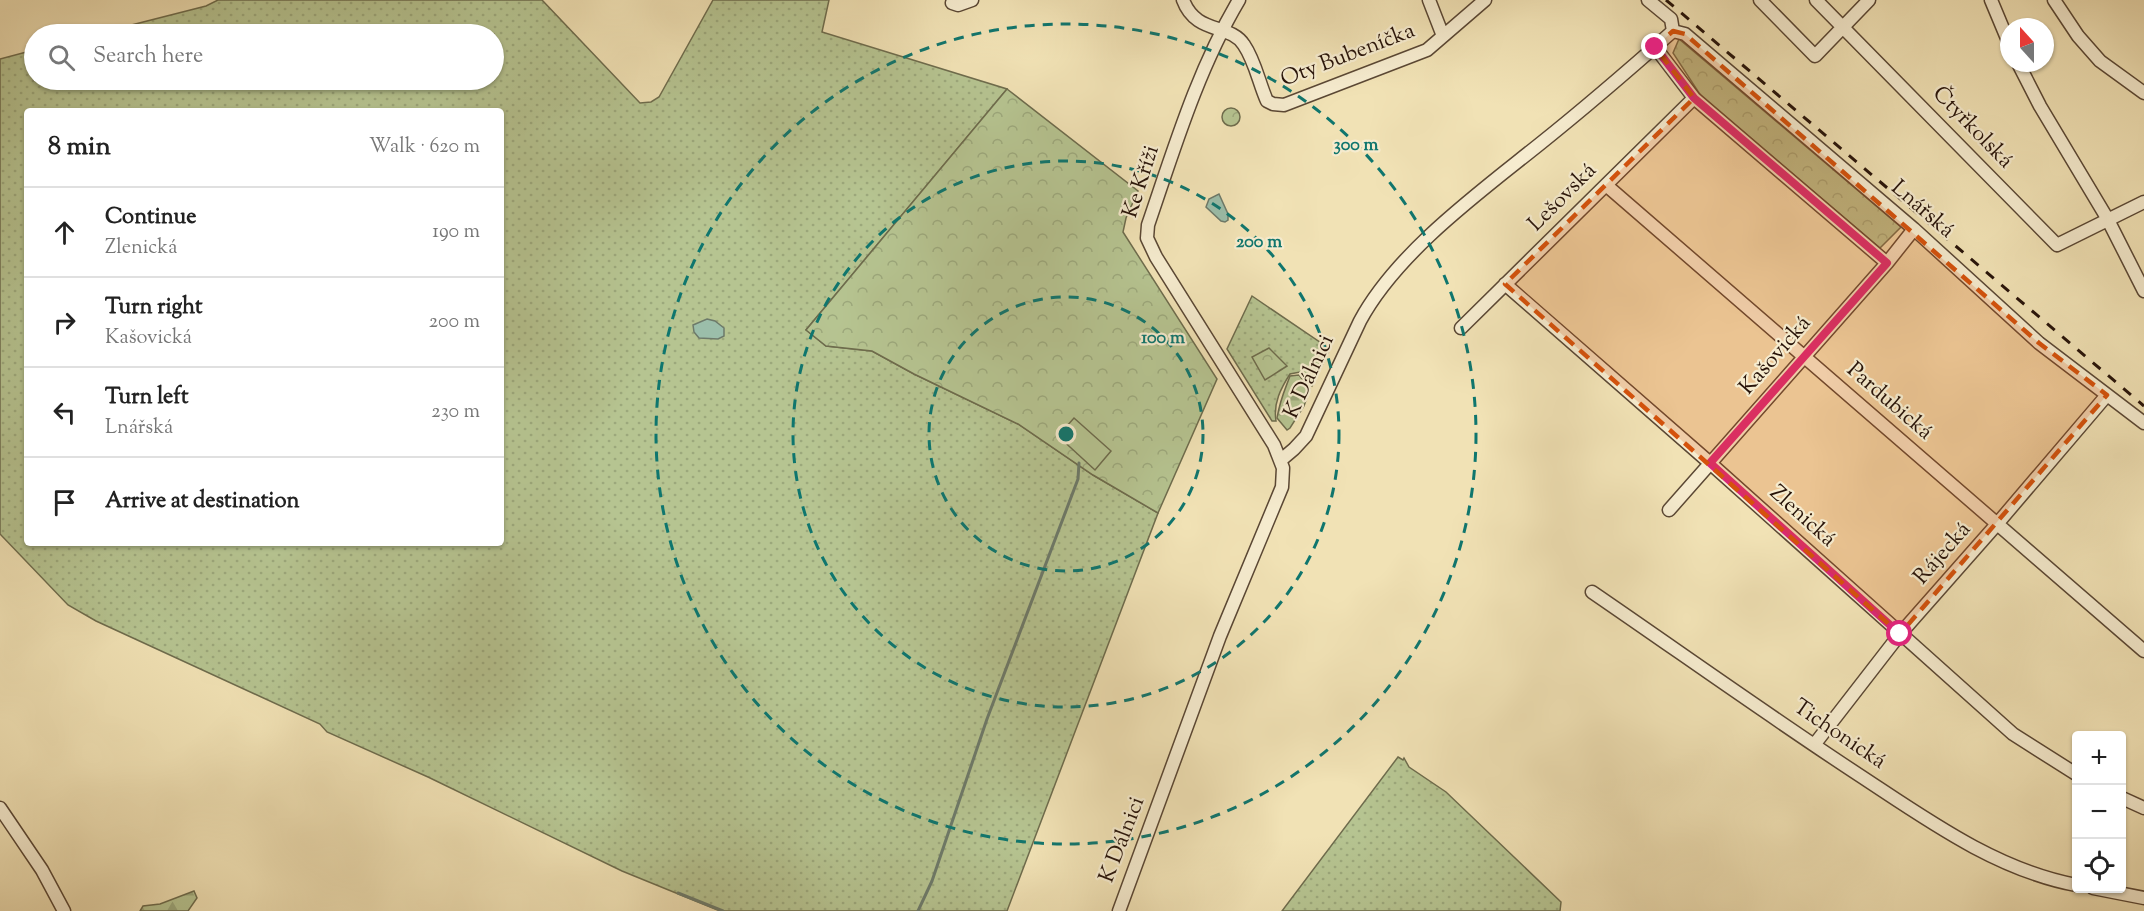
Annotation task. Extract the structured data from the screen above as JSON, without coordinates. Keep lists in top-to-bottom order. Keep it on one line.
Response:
{"streets":{"street":["Oty Bubeníčka","Čtyřkolská","Ke Kříži","Lešovská","Lnářská","Kašovická","K Dálnici","Pardubická","Zlenická","Rájecká","Tichonická"]},"crossings":[["Oty Bubeníčka","Ke Kříži"],["Ke Kříži","K Dálnici"],["Lešovská","Pardubická"],["Lešovská","Zlenická"],["Lnářská","Kašovická"],["Lnářská","K Dálnici"],["Lnářská","Rájecká"],["Kašovická","Pardubická"],["Kašovická","Zlenická"],["Pardubická","Rájecká"],["Zlenická","Rájecká"],["Rájecká","Tichonická"]],"north":"top","page":{"search":"Search here","heading":["8 min","Walk · 620 m"],"list":[["Continue","Zlenická","190 m"],["Turn right","Kašovická","200 m"],["Turn left","Lnářská","230 m"],"Arrive at destination"],"map_buttons":["+","−"]},"rings":["300 m","200 m","100 m"]}
